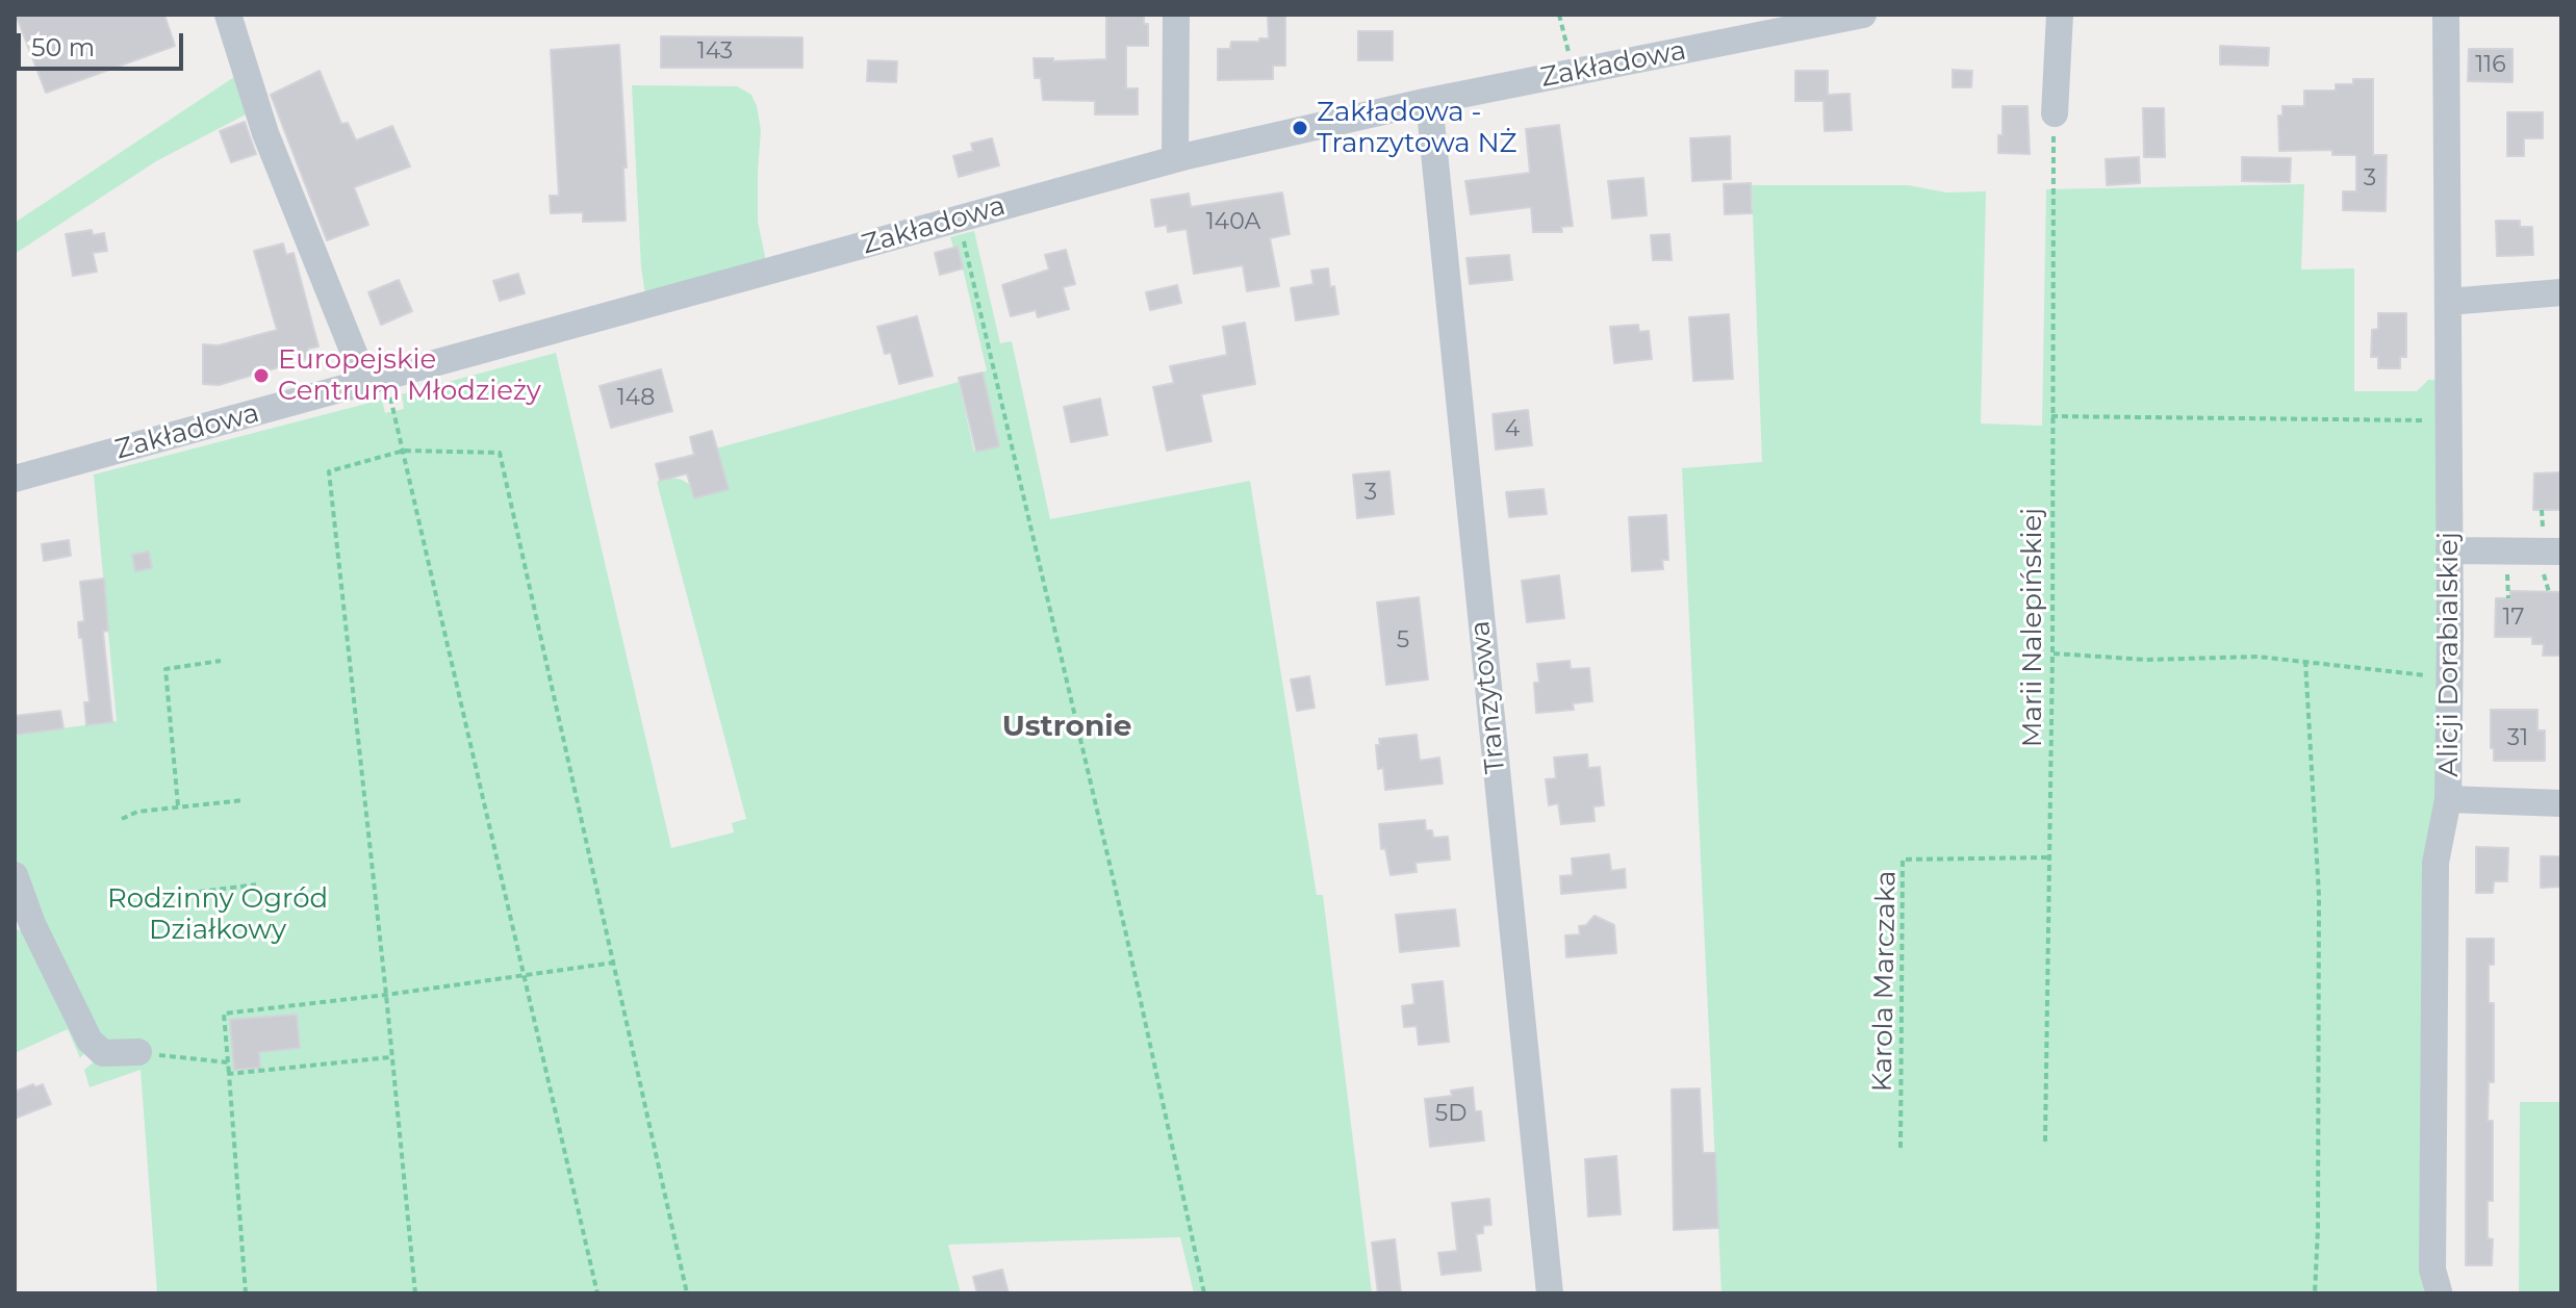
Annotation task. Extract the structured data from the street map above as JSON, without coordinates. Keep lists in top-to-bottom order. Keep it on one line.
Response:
{"streets":{"street":["Zakładowa","Alicji Dorabialskiej","Tranzytowa"],"path":["Marii Nalepińskiej","Karola Marczaka"]},"crossings":[["Zakładowa","Tranzytowa"],["Marii Nalepińskiej","Karola Marczaka"]],"districts":["Ustronie"],"parks":["Rodzinny Ogród Działkowy"],"places":["Zakładowa - Tranzytowa NŻ","Europejskie Centrum Młodzieży"],"house_numbers":["143","116","3","140A","148","4","3","17","5","31","5D"],"scale_bar":"50 m"}
